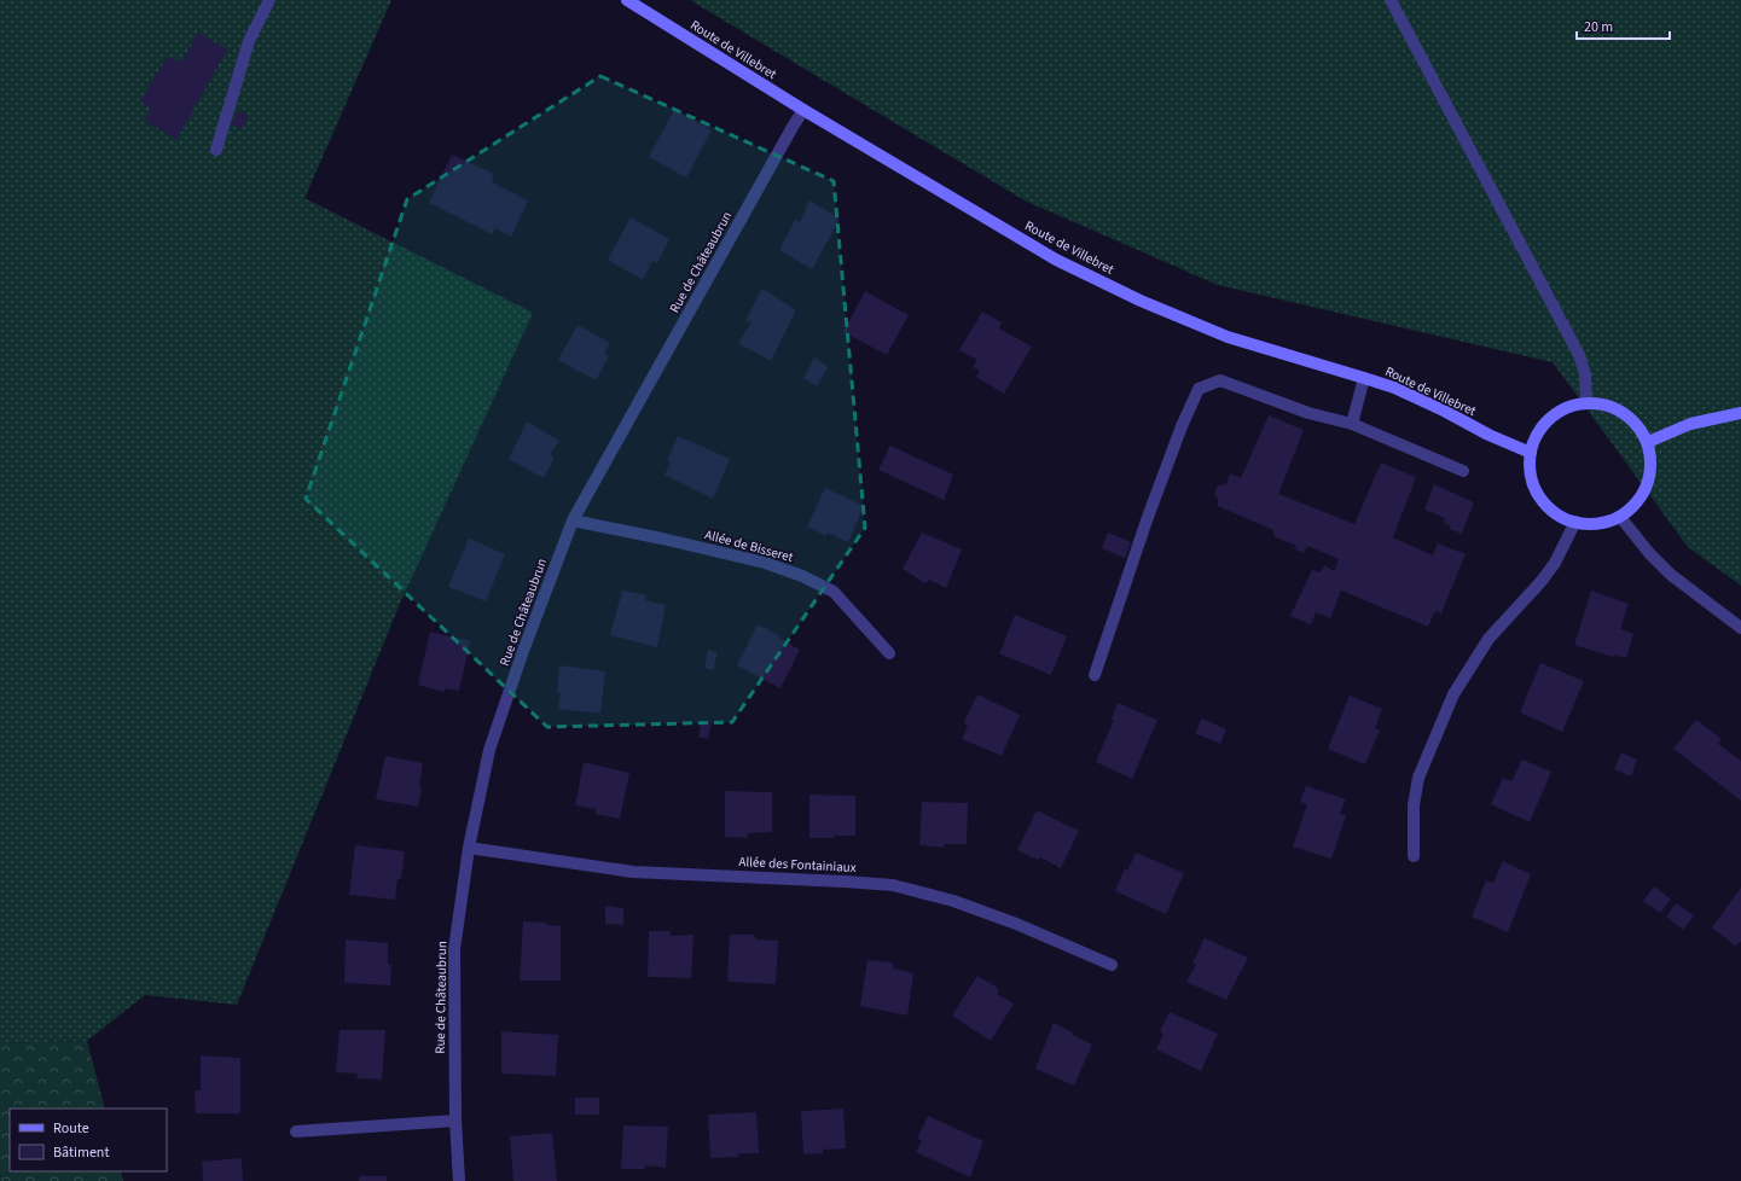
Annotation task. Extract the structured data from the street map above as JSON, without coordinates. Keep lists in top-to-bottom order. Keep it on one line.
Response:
{"streets":{"main road":["Route de Villebret"],"street":["Rue de Châteaubrun","Allée de Bisseret","Allée des Fontainiaux"]},"crossings":[["Route de Villebret","Rue de Châteaubrun"],["Rue de Châteaubrun","Allée de Bisseret"],["Rue de Châteaubrun","Allée des Fontainiaux"]],"legend":["Route","Bâtiment"],"scale_bar":"20 m"}
